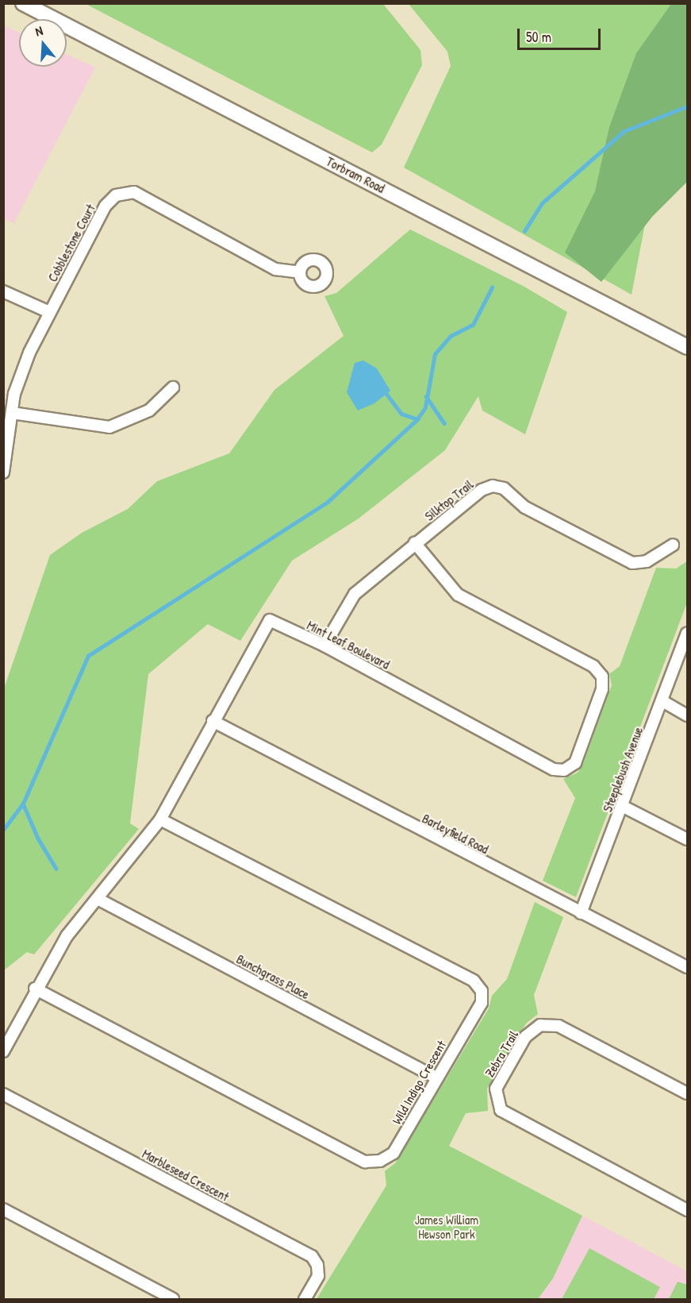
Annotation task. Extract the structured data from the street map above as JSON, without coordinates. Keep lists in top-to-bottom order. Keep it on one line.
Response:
{"streets":{"main road":["Torbram Road"],"street":["Cobblestone Court","Silktop Trail","Mint Leaf Boulevard","Steeplebush Avenue","Barleyfield Road","Bunchgrass Place","Zebra Trail","Wild Indigo Crescent","Marbleseed Crescent"]},"crossings":[["Silktop Trail","Mint Leaf Boulevard"],["Mint Leaf Boulevard","Barleyfield Road"],["Mint Leaf Boulevard","Bunchgrass Place"],["Mint Leaf Boulevard","Wild Indigo Crescent"],["Steeplebush Avenue","Barleyfield Road"],["Bunchgrass Place","Wild Indigo Crescent"]],"parks":["James William Hewson Park"],"scale_bar":"50 m","north":"top"}
